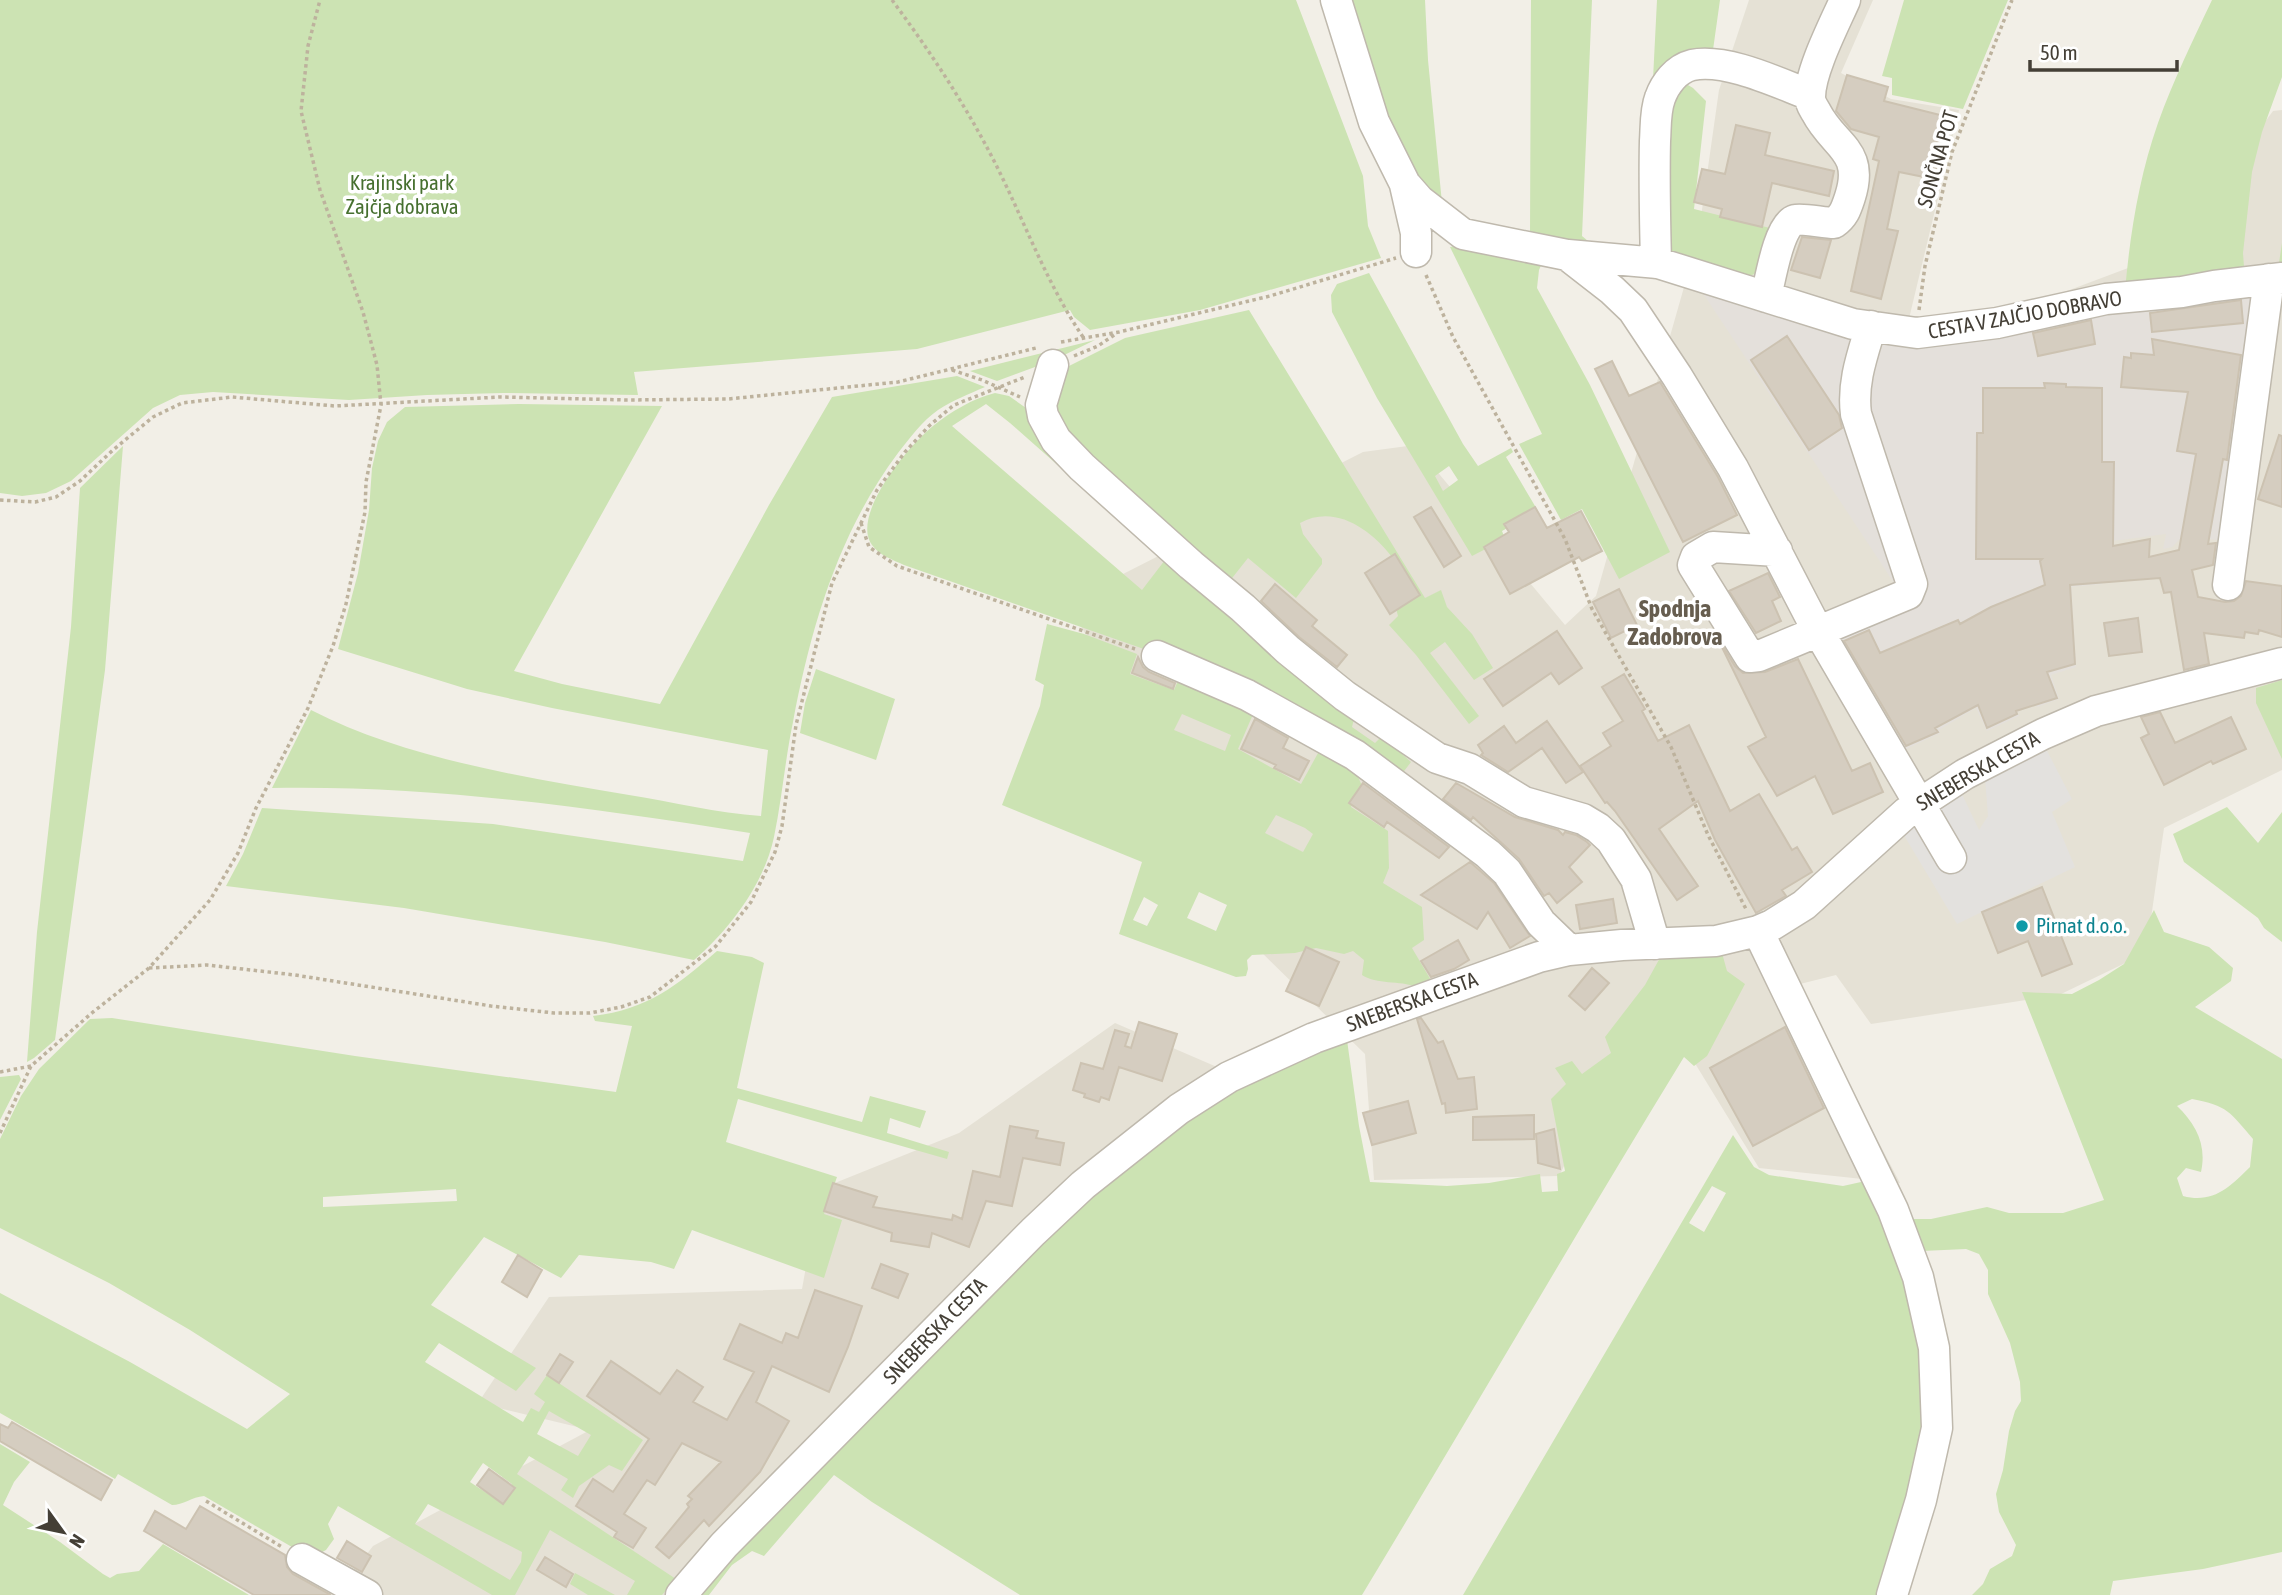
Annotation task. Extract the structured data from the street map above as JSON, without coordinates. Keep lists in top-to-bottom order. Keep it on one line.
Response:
{"streets":{"street":["CESTA V ZAJČJO DOBRAVO","SNEBERSKA CESTA"],"path":["SONČNA POT"]},"crossings":[["SONČNA POT","CESTA V ZAJČJO DOBRAVO"],["CESTA V ZAJČJO DOBRAVO","SNEBERSKA CESTA"]],"districts":["Spodnja Zadobrova"],"parks":["Krajinski park Zajčja dobrava"],"places":["Pirnat d.o.o."],"scale_bar":"50 m","north":"bottom right"}
